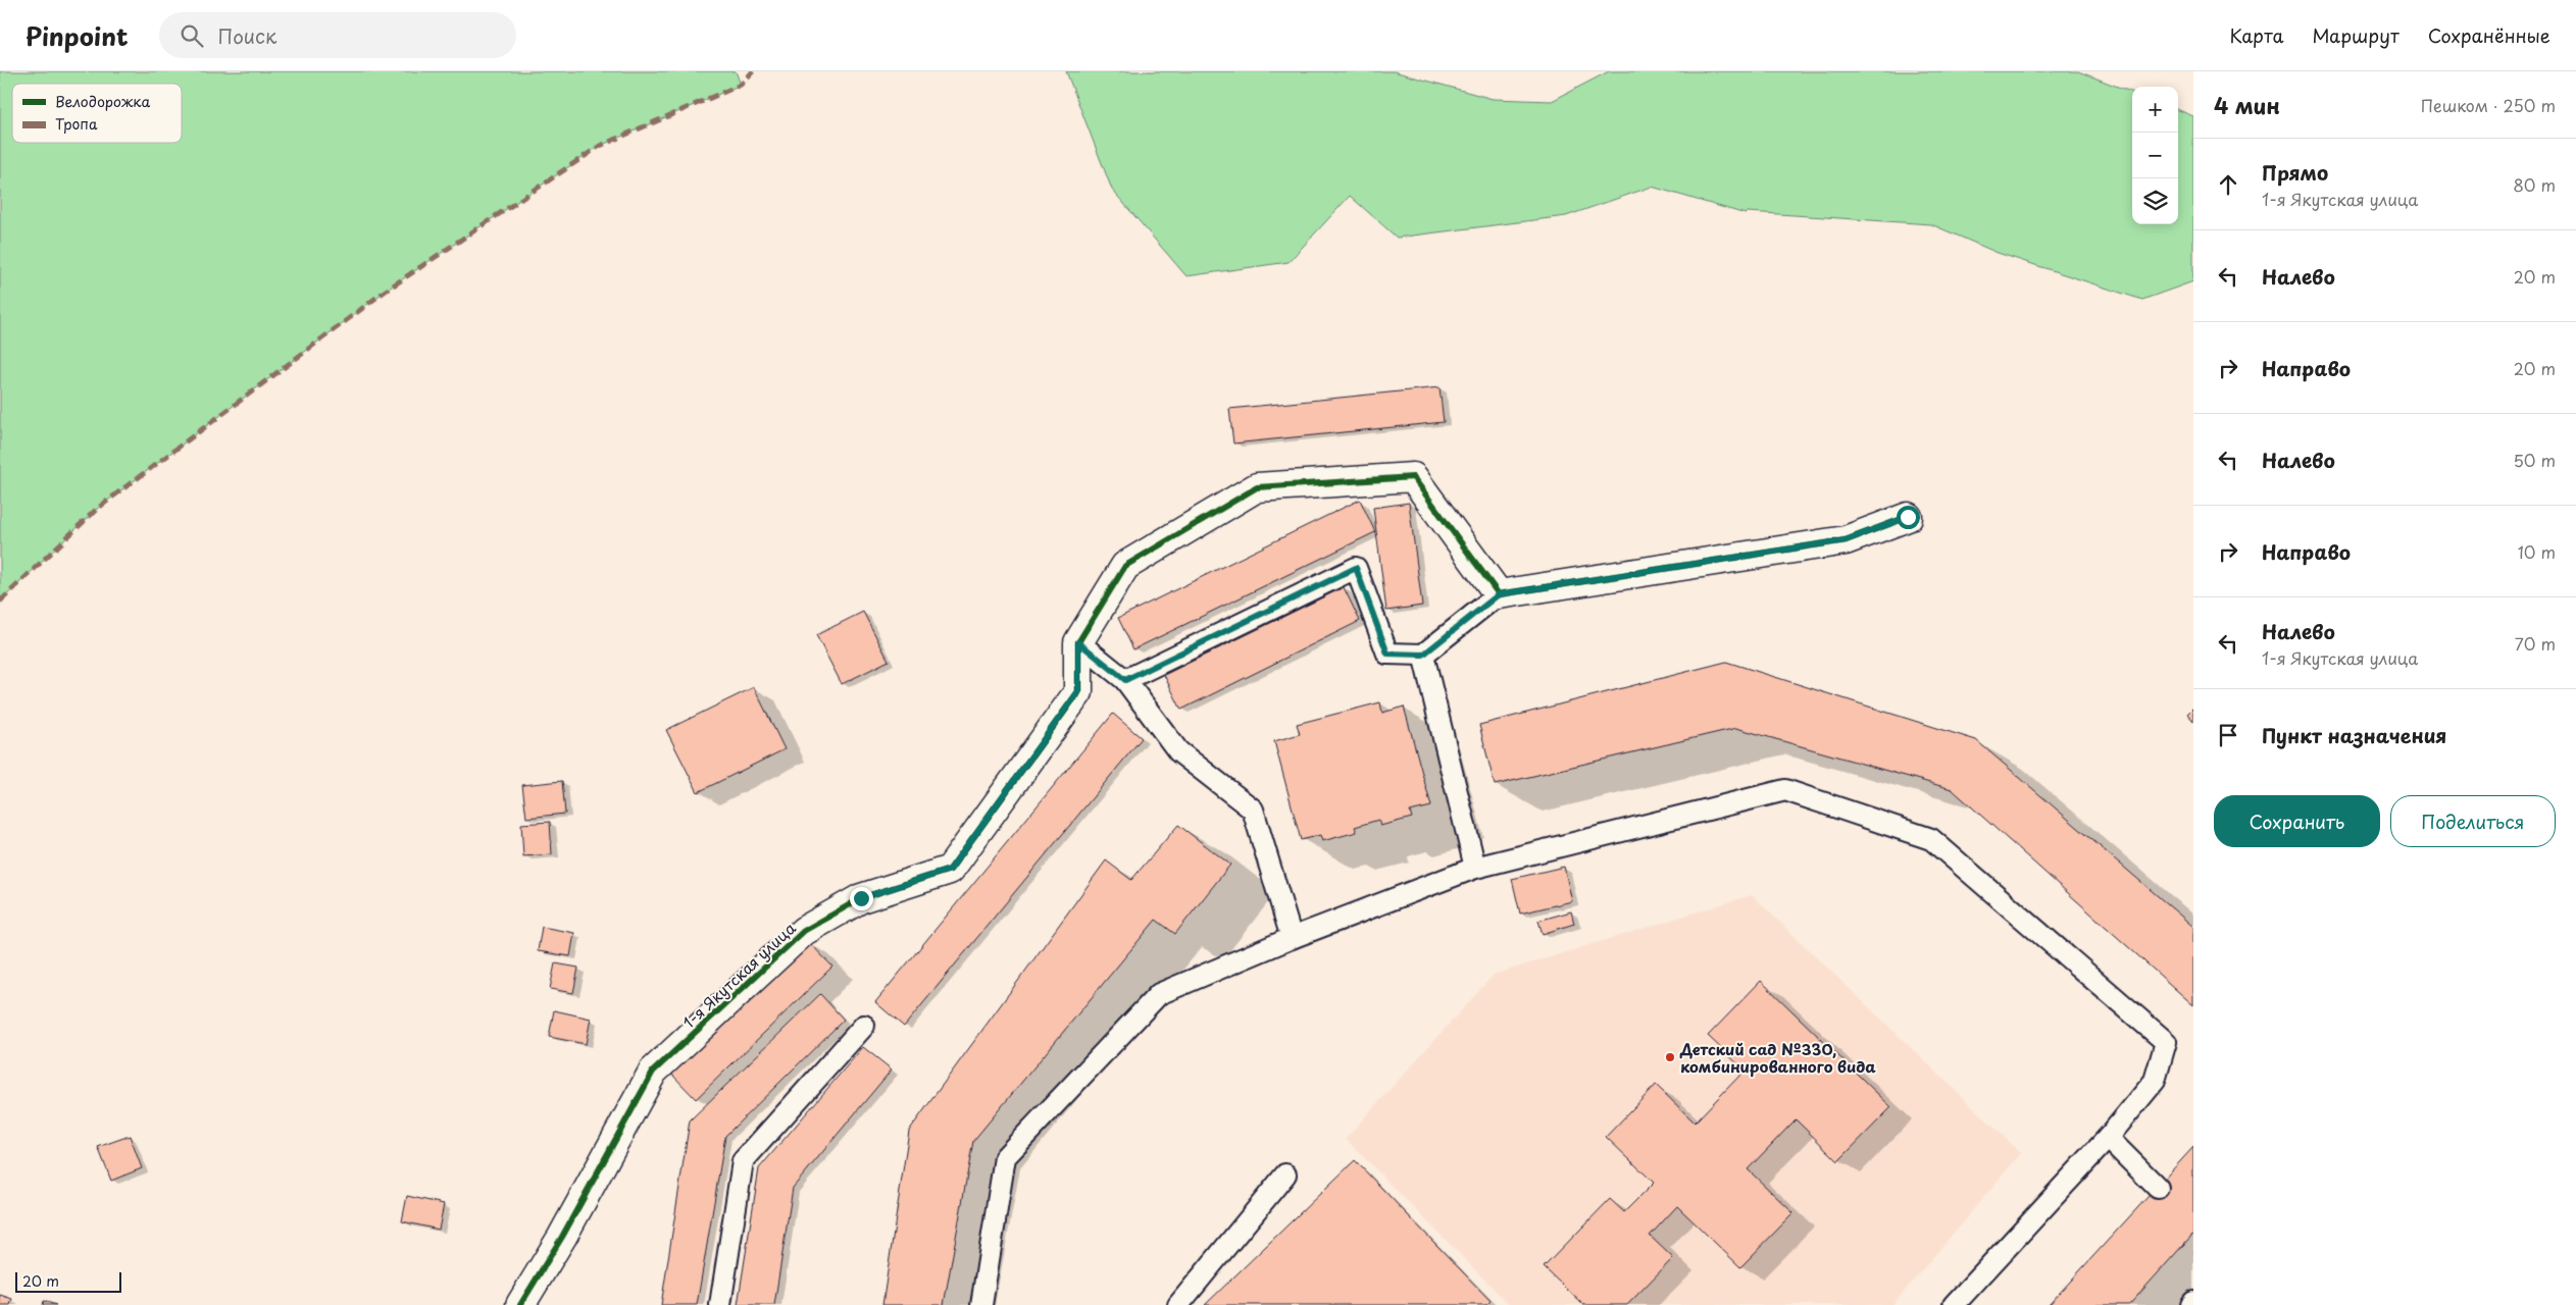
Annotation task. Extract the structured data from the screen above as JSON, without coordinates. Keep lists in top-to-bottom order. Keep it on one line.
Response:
{"streets":{"street":["1-я Якутская улица"]},"places":["Детский сад №330, комбинированного вида"],"legend":["Велодорожка","Тропа"],"scale_bar":"20 m","page":{"header":"Pinpoint","search":"Поиск","nav":["Карта","Маршрут","Сохранённые"],"heading":["4 мин","Пешком · 250 m"],"map_buttons":["+","−"],"list":[["Прямо","1-я Якутская улица","80 m"],["Налево","20 m"],["Направо","20 m"],["Налево","50 m"],["Направо","10 m"],["Налево","1-я Якутская улица","70 m"],"Пункт назначения"],"buttons":["Сохранить","Поделиться"],"scale":"20 m"}}
